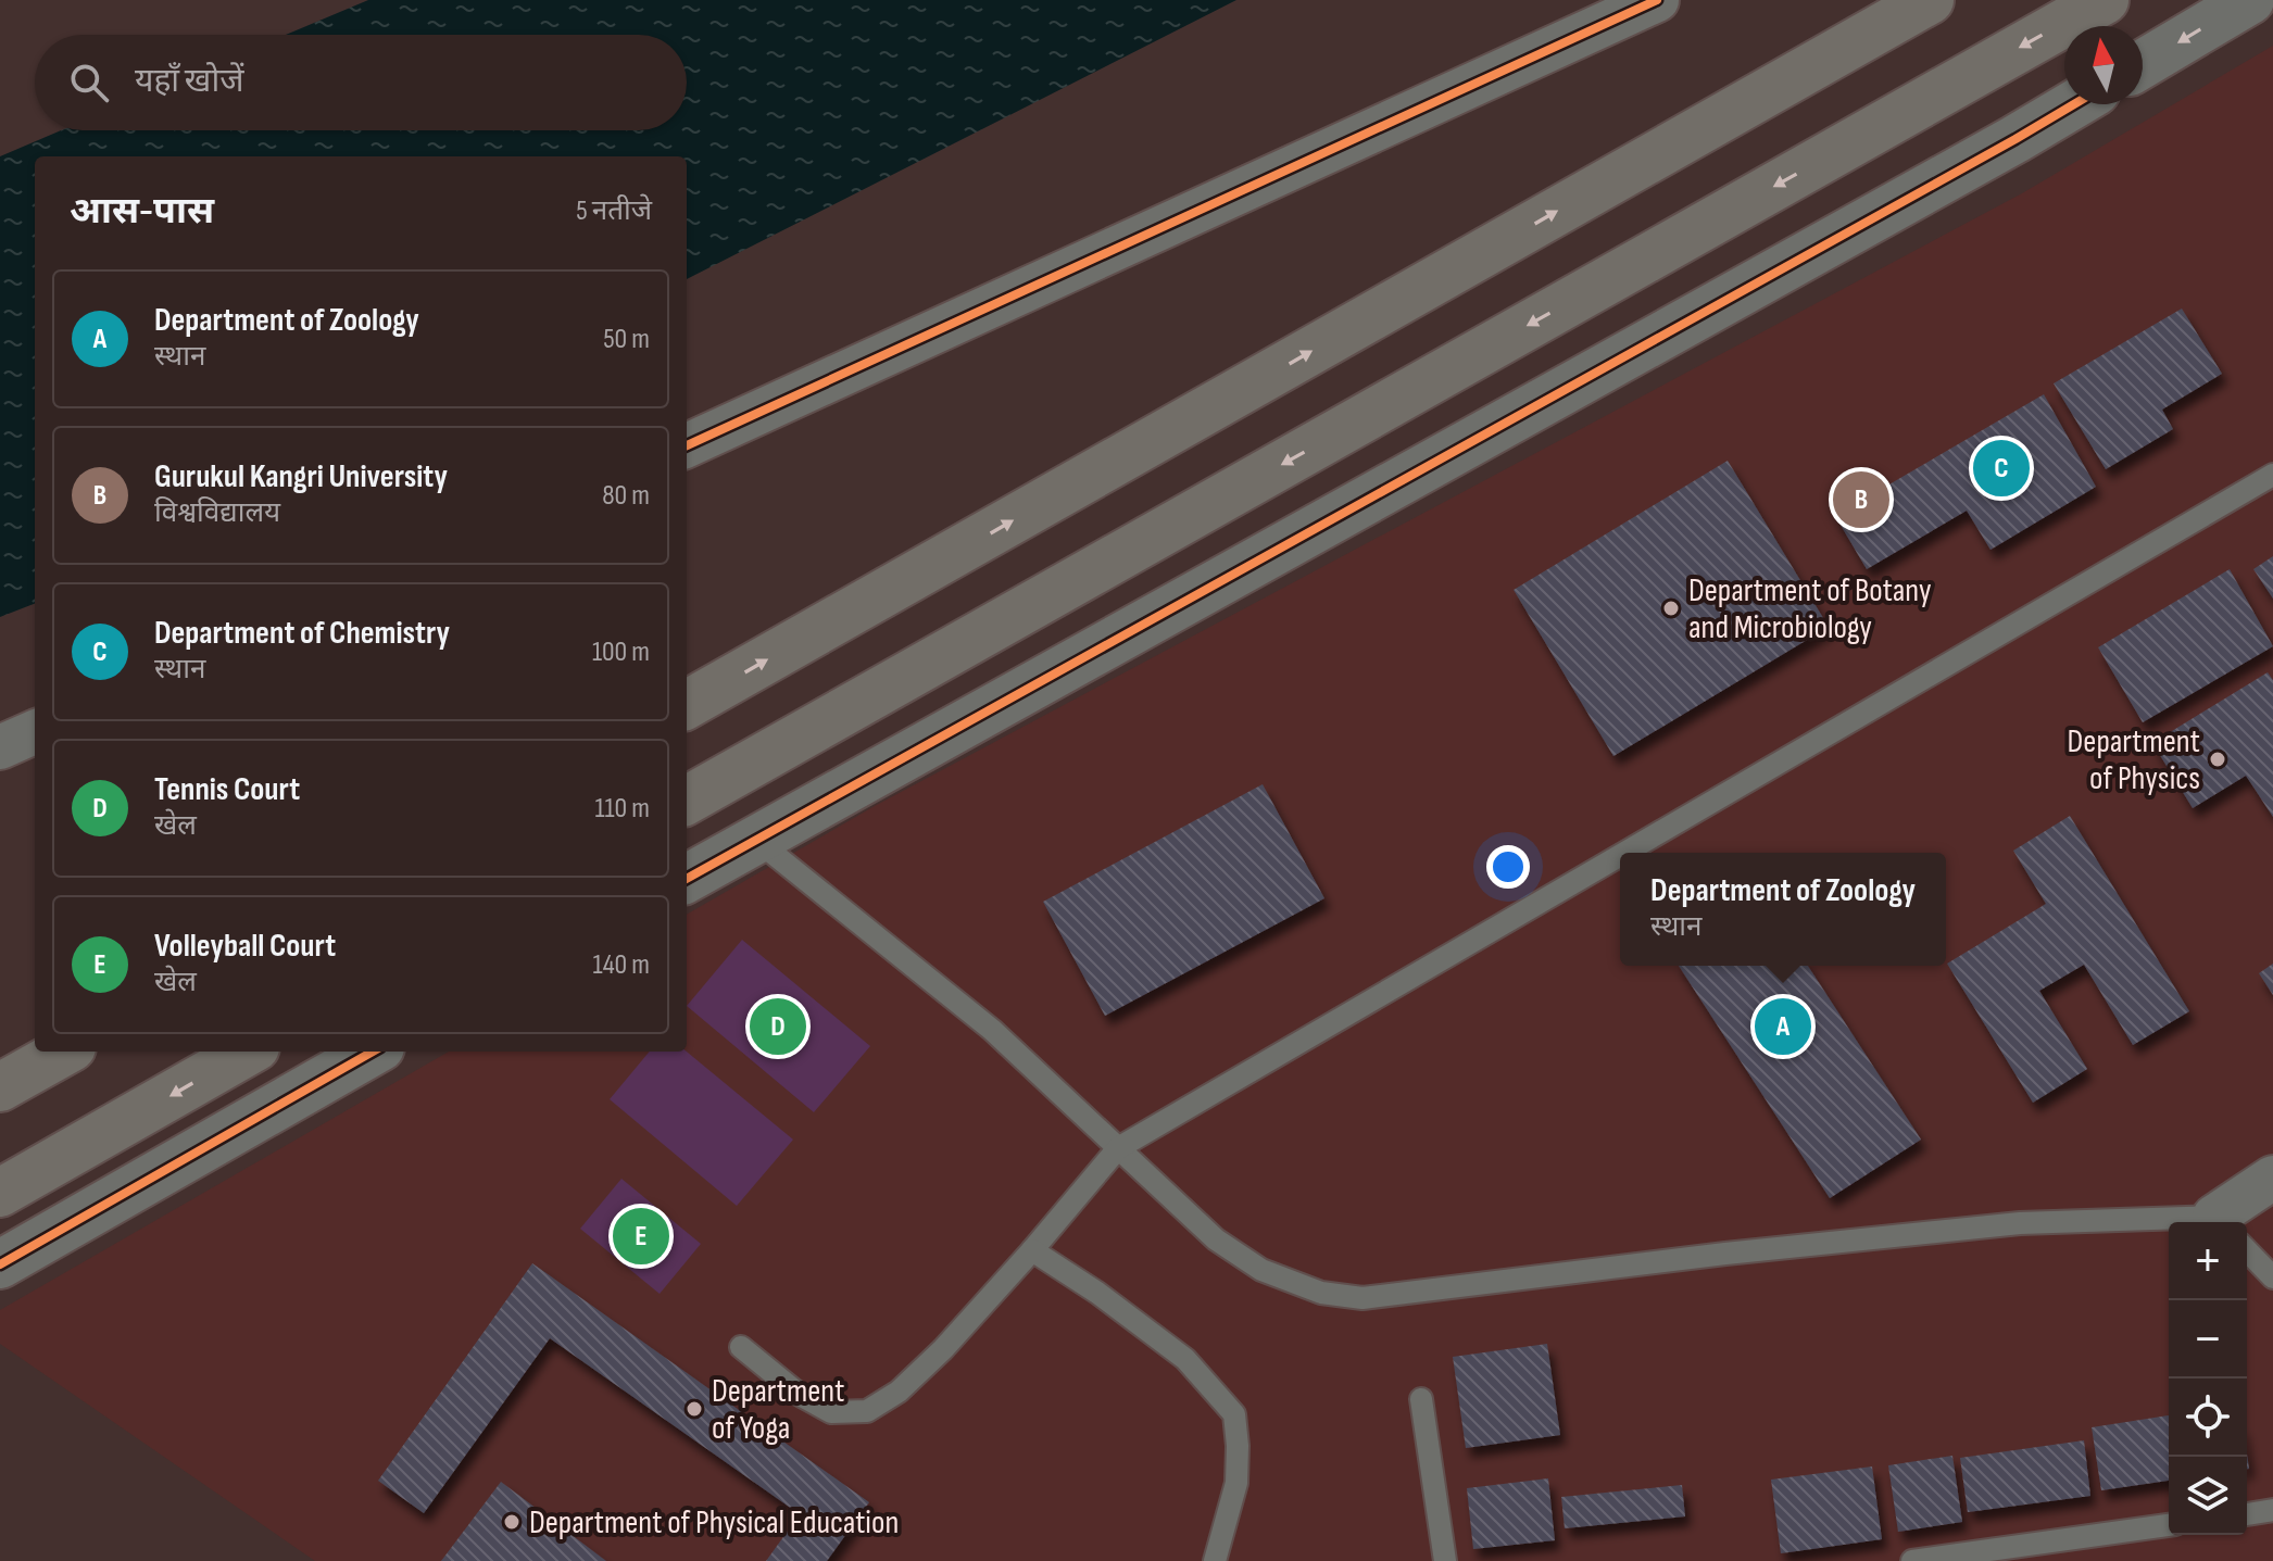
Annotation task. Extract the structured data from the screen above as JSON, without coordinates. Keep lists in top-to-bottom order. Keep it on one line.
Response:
{"places":["Department of Botany and Microbiology","Department of Physics","Department of Yoga","Department of Physical Education"],"north":"top","page":{"search":"यहाँ खोजें","heading":["आस-पास","5 नतीजे"],"list":[{"mark":"A","name":"Department of Zoology","note":"स्थान","value":"50 m"},{"mark":"B","name":"Gurukul Kangri University","note":"विश्वविद्यालय","value":"80 m"},{"mark":"C","name":"Department of Chemistry","note":"स्थान","value":"100 m"},{"mark":"D","name":"Tennis Court","note":"खेल","value":"110 m"},{"mark":"E","name":"Volleyball Court","note":"खेल","value":"140 m"}],"pins":["C","B","A","D","E"],"popup":["Department of Zoology","स्थान"],"map_buttons":["+","−"]}}
